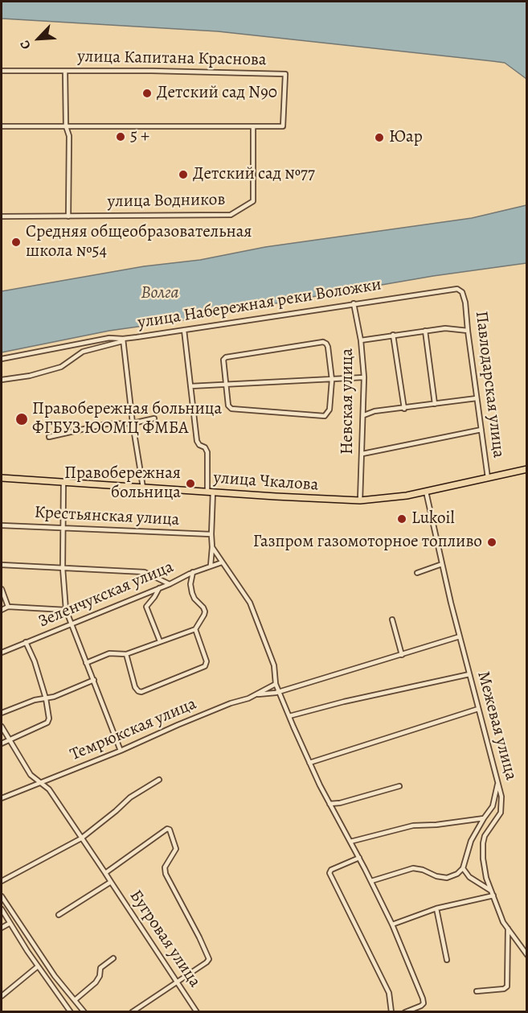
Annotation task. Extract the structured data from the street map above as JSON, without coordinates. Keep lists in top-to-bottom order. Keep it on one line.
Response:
{"streets":{"main road":["улица Чкалова"],"street":["улица Капитана Краснова","улица Водников","улица Набережная реки Воложки","Павлодарская улица","Невская улица","Крестьянская улица","Зеленчукская улица","Межевая улица","Темрюкская улица","Бугровая улица"]},"crossings":[["улица Капитана Краснова","улица Водников"],["улица Набережная реки Воложки","Павлодарская улица"],["улица Набережная реки Воложки","Невская улица"],["Павлодарская улица","улица Чкалова"],["Невская улица","улица Чкалова"],["улица Чкалова","Межевая улица"]],"water":["Волга"],"places":["Детский сад N90","5 +","Юар","Детский сад №77","Средняя общеобразовательная школа №54","Правобережная больница ФГБУЗ ЮОМЦ ФМБА","Правобережная больница","Lukoil","Газпром газомоторное топливо"],"north":"bottom left"}
